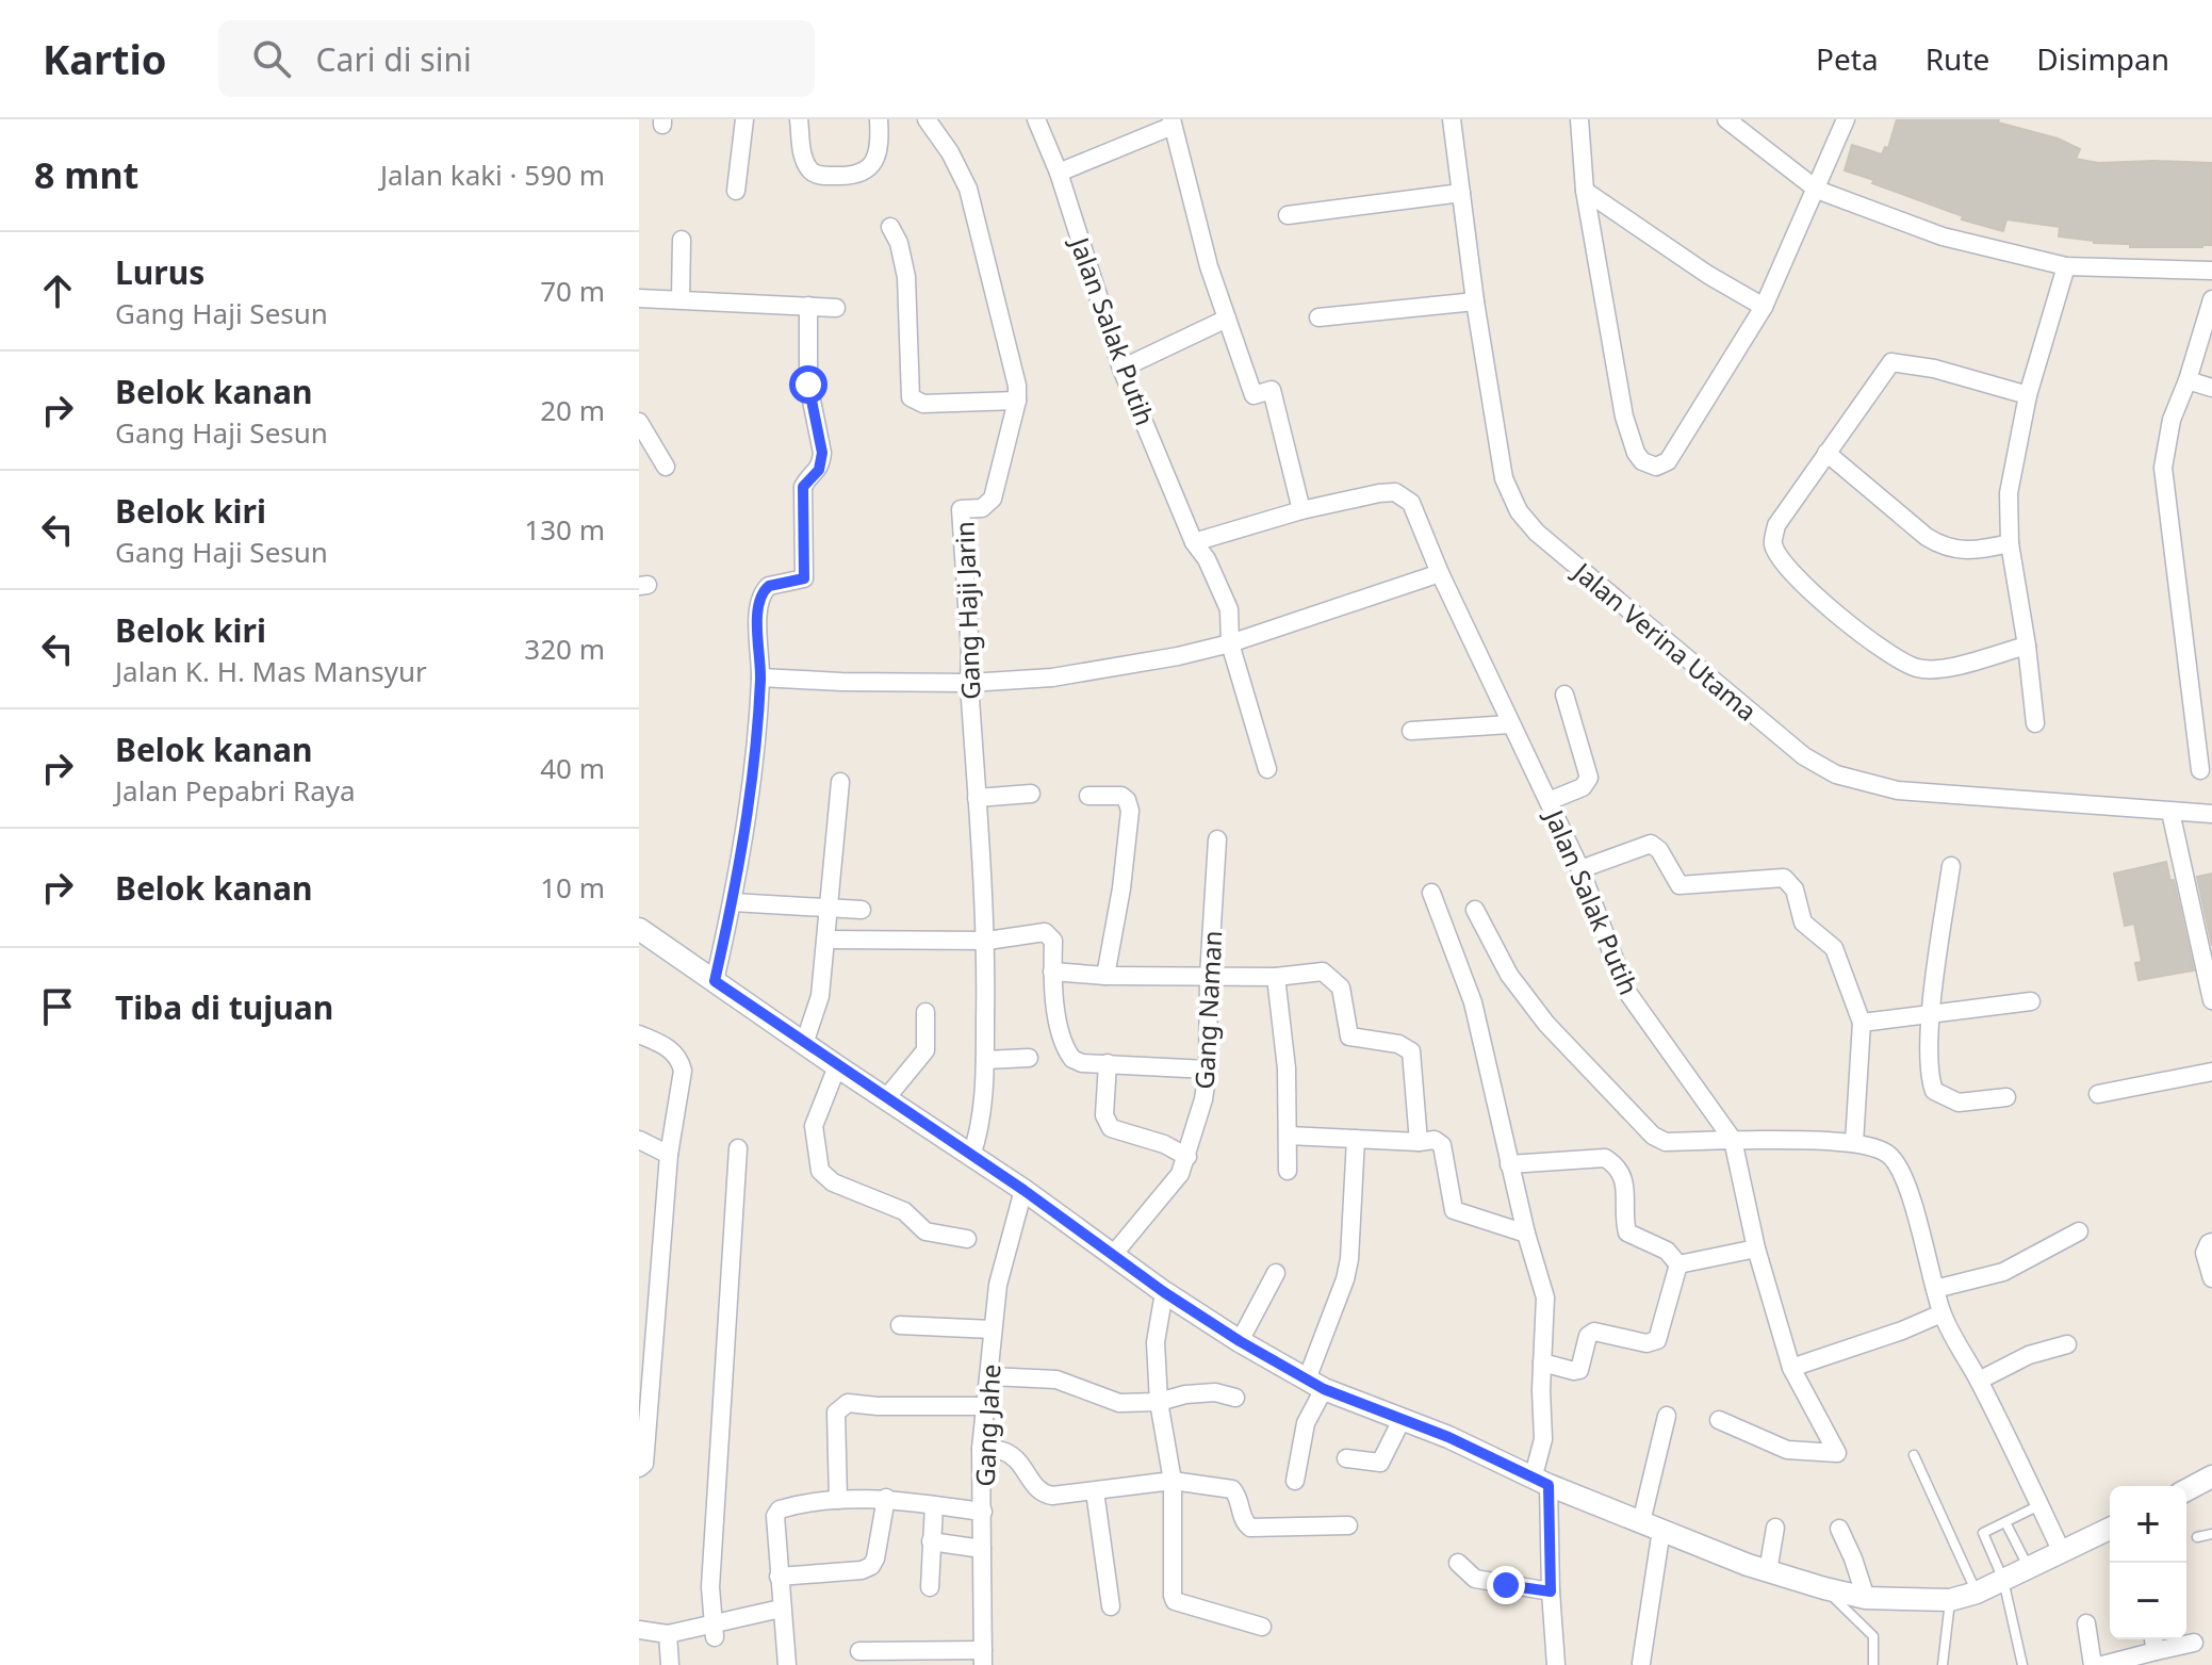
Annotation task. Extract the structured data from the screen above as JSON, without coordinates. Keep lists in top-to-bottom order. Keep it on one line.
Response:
{"streets":{"street":["Jalan Salak Putih","Gang Haji Jarin","Jalan Verina Utama","Gang Naman","Gang Jahe"]},"page":{"header":"Kartio","search":"Cari di sini","nav":["Peta","Rute","Disimpan"],"heading":["8 mnt","Jalan kaki · 590 m"],"list":[["Lurus","Gang Haji Sesun","70 m"],["Belok kanan","Gang Haji Sesun","20 m"],["Belok kiri","Gang Haji Sesun","130 m"],["Belok kiri","Jalan K. H. Mas Mansyur","320 m"],["Belok kanan","Jalan Pepabri Raya","40 m"],["Belok kanan","10 m"],"Tiba di tujuan"],"map_buttons":["+","−"]}}
